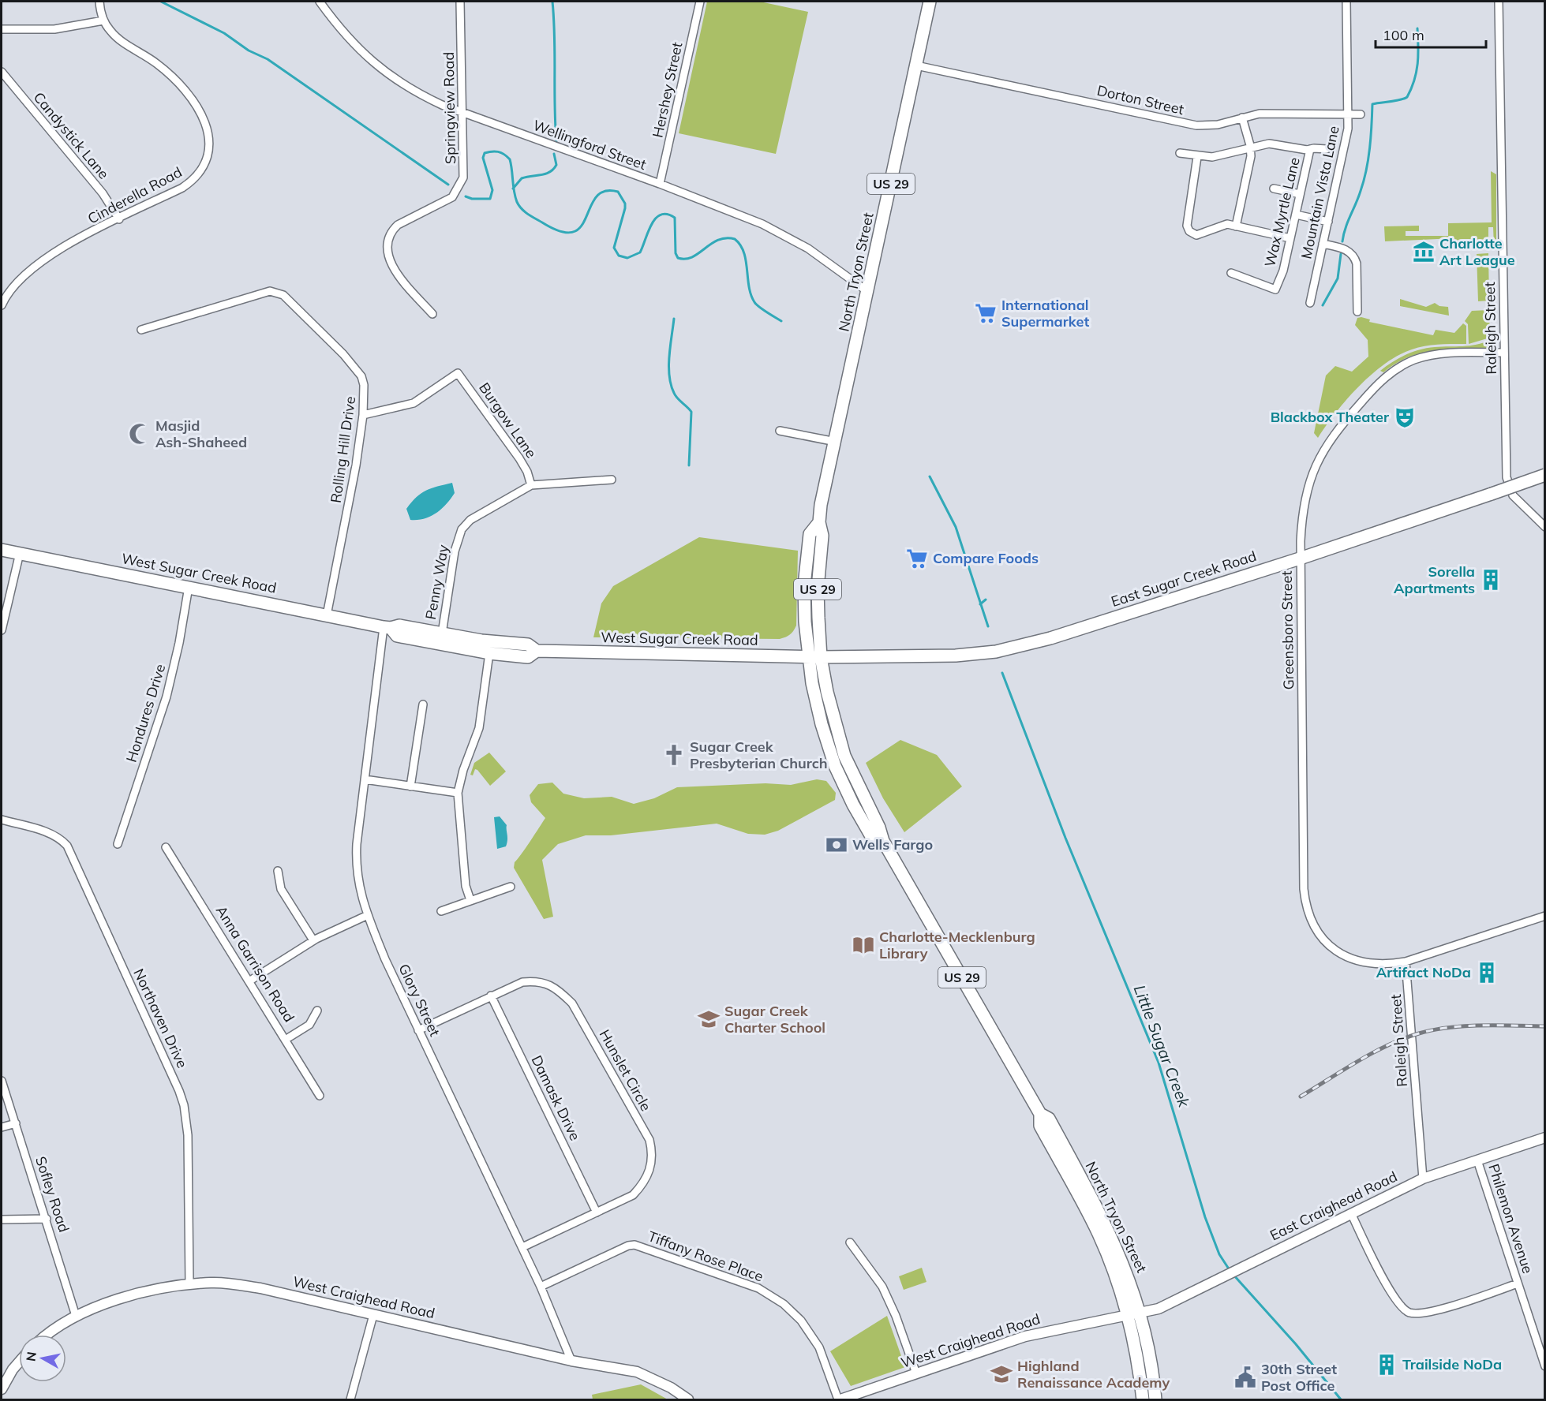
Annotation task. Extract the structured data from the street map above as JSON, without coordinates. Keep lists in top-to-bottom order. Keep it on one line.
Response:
{"streets":{"main road":["US 29","North Tryon Street","West Sugar Creek Road","East Sugar Creek Road"],"street":["Hershey Street","Dorton Street","Springview Road","Candystick Lane","Wellingford Street","Mountain Vista Lane","Cinderella Road","Wax Myrtle Lane","Raleigh Street","Burgow Lane","Rolling Hill Drive","Penny Way","Greensboro Street","Hondures Drive","Anna Garrison Road","Glory Street","Northaven Drive","Hunslet Circle","Damask Drive","Sofley Road","East Craighead Road","Philemon Avenue","Tiffany Rose Place","West Craighead Road"]},"crossings":[["Hershey Street","Wellingford Street"],["Dorton Street","Mountain Vista Lane"],["Dorton Street","North Tryon Street"],["Springview Road","Wellingford Street"],["Candystick Lane","Cinderella Road"],["Wellingford Street","North Tryon Street"],["North Tryon Street","West Sugar Creek Road"],["North Tryon Street","East Sugar Creek Road"],["North Tryon Street","East Craighead Road"],["North Tryon Street","West Craighead Road"],["Raleigh Street","Greensboro Street"],["Raleigh Street","East Craighead Road"],["Burgow Lane","Rolling Hill Drive"],["Burgow Lane","Penny Way"],["Rolling Hill Drive","West Sugar Creek Road"],["West Sugar Creek Road","East Sugar Creek Road"],["West Sugar Creek Road","Penny Way"],["West Sugar Creek Road","Hondures Drive"],["West Sugar Creek Road","Glory Street"],["East Sugar Creek Road","Greensboro Street"],["Glory Street","Hunslet Circle"],["Glory Street","Tiffany Rose Place"],["Glory Street","West Craighead Road"],["Northaven Drive","West Craighead Road"],["Hunslet Circle","Damask Drive"],["Sofley Road","West Craighead Road"],["East Craighead Road","Philemon Avenue"],["East Craighead Road","West Craighead Road"],["Tiffany Rose Place","West Craighead Road"]],"water":["Little Sugar Creek"],"places":{"museum":["Charlotte Art League"],"supermarket":["International Supermarket","Compare Foods"],"theatre":["Blackbox Theater"],"mosque":["Masjid Ash-Shaheed"],"building":["Sorella Apartments","Artifact NoDa","Trailside NoDa"],"church":["Sugar Creek Presbyterian Church"],"bank":["Wells Fargo"],"library":["Charlotte-Mecklenburg Library"],"school or university":["Sugar Creek Charter School","Highland Renaissance Academy"],"public building":["30th Street Post Office"]},"scale_bar":"100 m","north":"left"}
